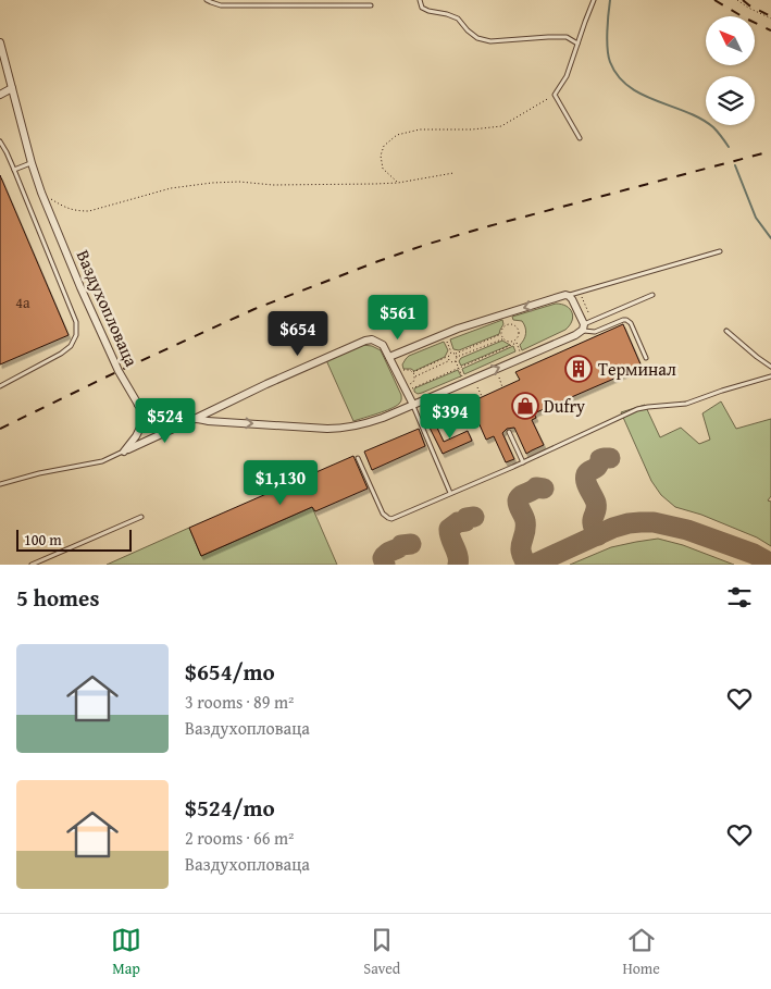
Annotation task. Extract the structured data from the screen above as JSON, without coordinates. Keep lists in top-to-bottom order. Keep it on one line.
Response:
{"streets":{"street":["Ваздухопловаца"]},"places":{"building":["Терминал"],"shop":["Dufry"]},"house_numbers":["4a"],"scale_bar":"100 m","north":"top left","page":{"price":["$561","$654","$394","$524","$1,130"],"scale":"100 m","heading":"5 homes","list":[{"name":"$654/mo","note":"3 rooms · 89 m² · Ваздухопловаца"},{"name":"$524/mo","note":"2 rooms · 66 m² · Ваздухопловаца"}],"tabs":["Map","Saved","Home"]}}
